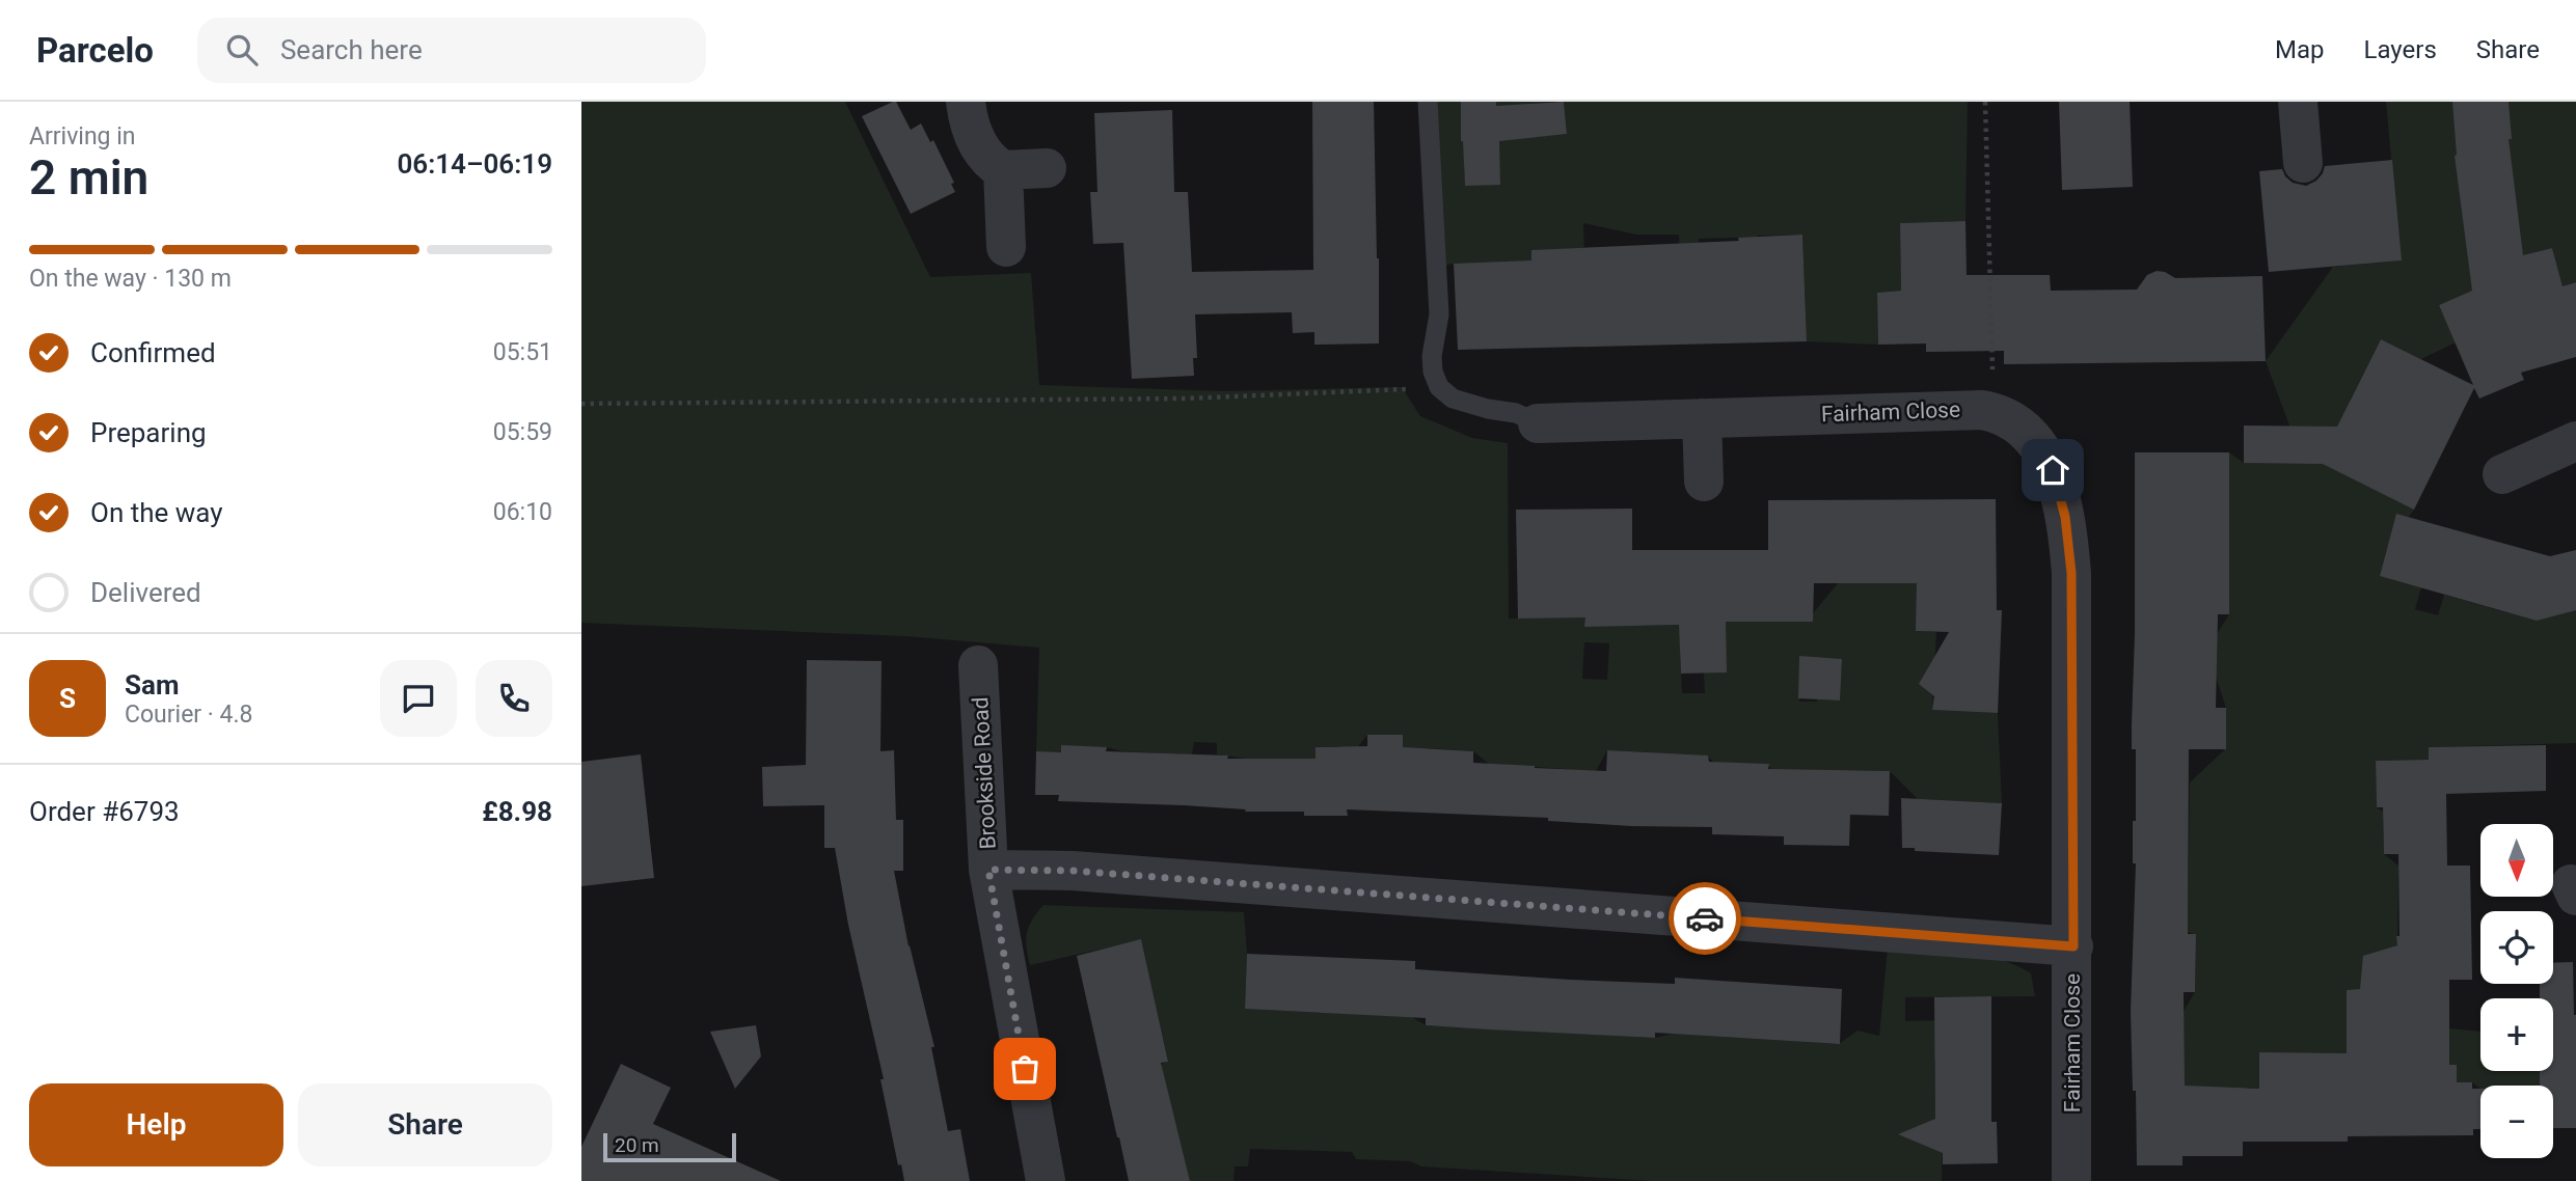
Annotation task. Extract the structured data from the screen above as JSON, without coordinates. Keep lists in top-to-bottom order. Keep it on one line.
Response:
{"streets":{"street":["Fairham Close","Brookside Road"]},"scale_bar":"20 m","north":"bottom","page":{"header":"Parcelo","search":"Search here","nav":["Map","Layers","Share"],"heading":["2 min","Arriving in","06:14–06:19"],"panel":["Sam","Courier · 4.8","Order #6793","£8.98"],"bar":"On the way · 130 m","list":[["Confirmed","05:51"],["Preparing","05:59"],["On the way","06:10"],"Delivered"],"round":"S","map_buttons":["+","−"],"buttons":["Help","Share"],"scale":"20 m"}}
